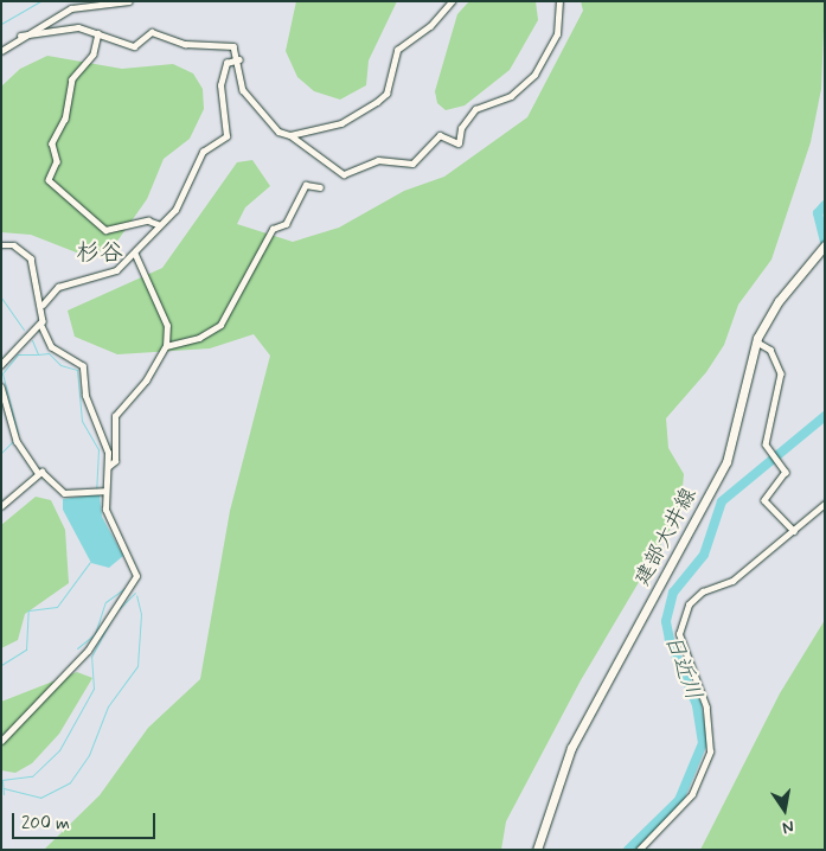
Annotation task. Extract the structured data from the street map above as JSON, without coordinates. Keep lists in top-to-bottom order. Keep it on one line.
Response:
{"streets":{"main road":["建部大井線"]},"districts":["杉谷"],"water":["日近川"],"scale_bar":"200 m","north":"bottom"}
